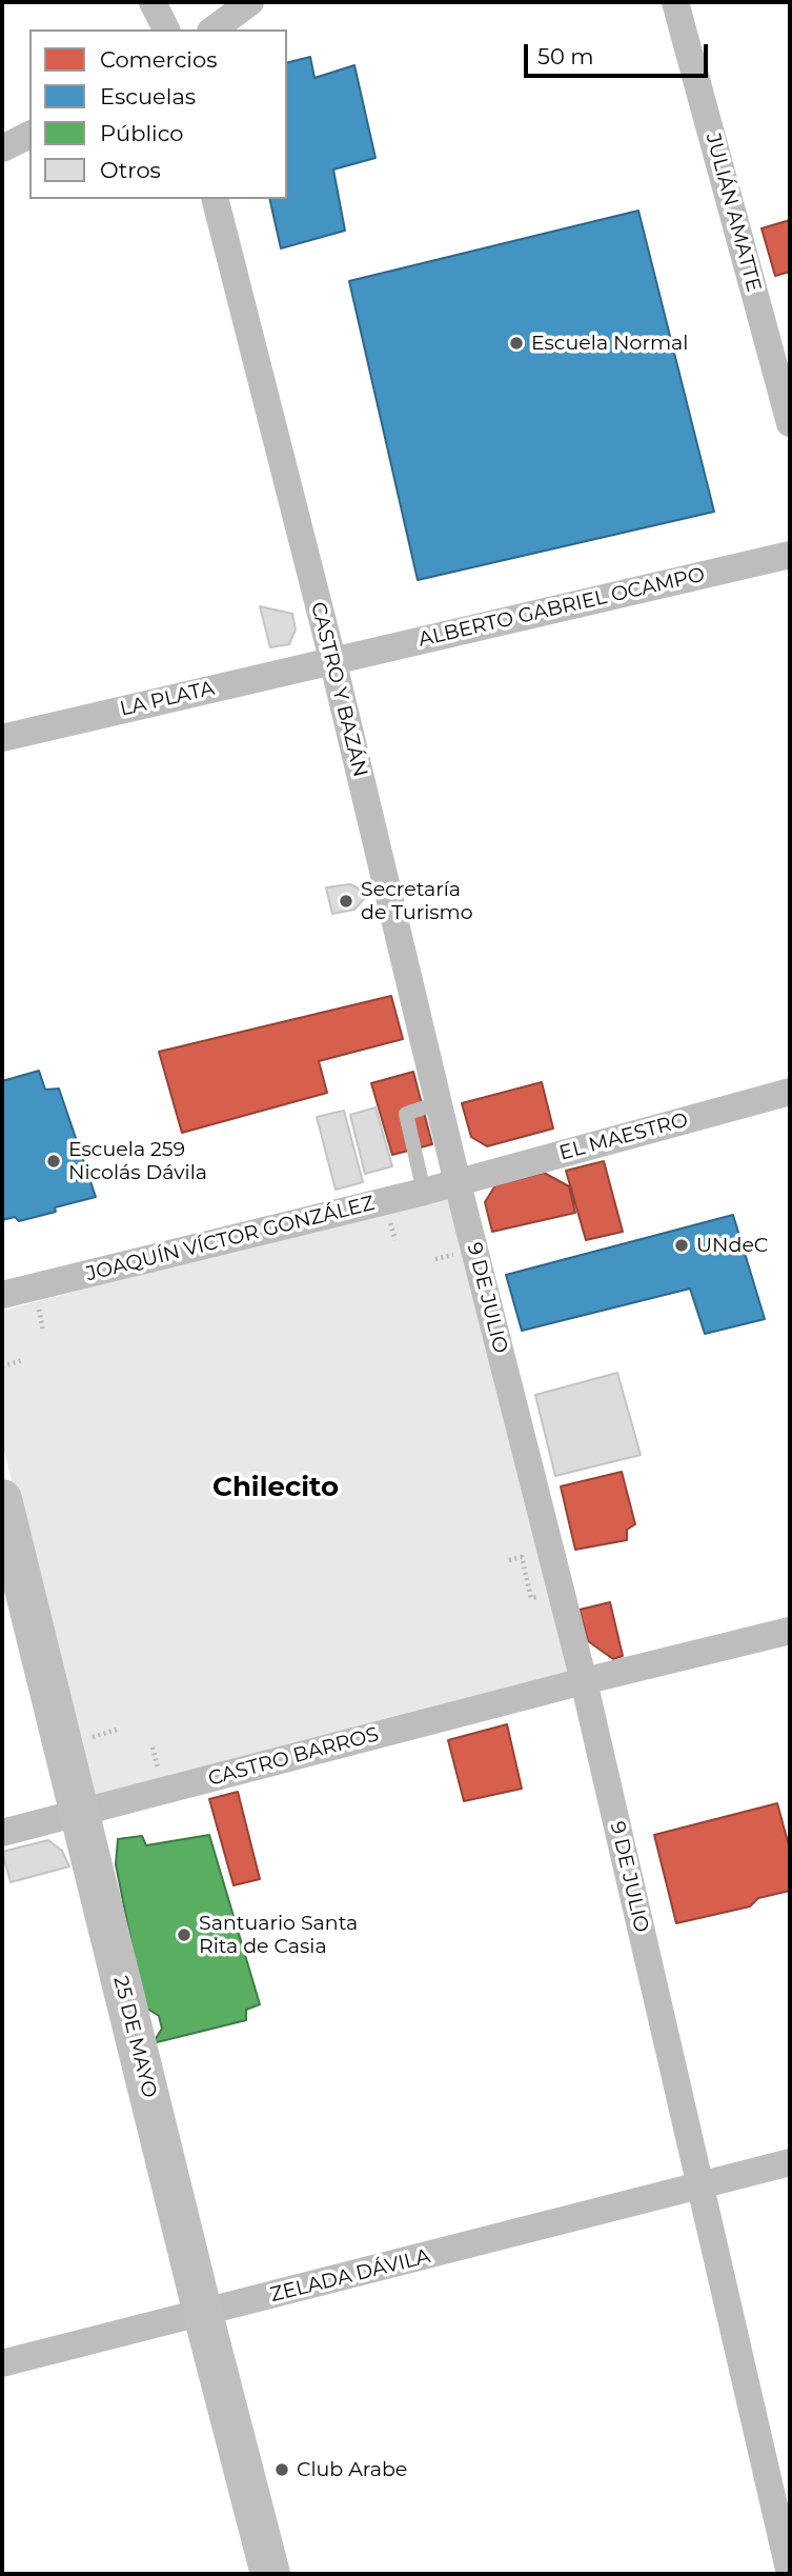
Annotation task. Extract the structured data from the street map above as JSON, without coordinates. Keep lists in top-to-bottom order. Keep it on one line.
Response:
{"streets":{"main road":["25 DE MAYO"],"street":["JULIÁN AMATTE","ALBERTO GABRIEL OCAMPO","CASTRO Y BAZÁN","LA PLATA","EL MAESTRO","JOAQUÍN VÍCTOR GONZÁLEZ","9 DE JULIO","CASTRO BARROS","ZELADA DÁVILA"]},"crossings":[["ALBERTO GABRIEL OCAMPO","CASTRO Y BAZÁN"],["ALBERTO GABRIEL OCAMPO","LA PLATA"],["CASTRO Y BAZÁN","LA PLATA"],["CASTRO Y BAZÁN","EL MAESTRO"],["CASTRO Y BAZÁN","JOAQUÍN VÍCTOR GONZÁLEZ"],["CASTRO Y BAZÁN","9 DE JULIO"],["EL MAESTRO","JOAQUÍN VÍCTOR GONZÁLEZ"],["EL MAESTRO","9 DE JULIO"],["JOAQUÍN VÍCTOR GONZÁLEZ","9 DE JULIO"],["9 DE JULIO","CASTRO BARROS"],["9 DE JULIO","ZELADA DÁVILA"],["CASTRO BARROS","25 DE MAYO"],["25 DE MAYO","ZELADA DÁVILA"]],"districts":["Chilecito"],"places":["Escuela Normal","Secretaría de Turismo","Escuela 259 Nicolás Dávila","UNdeC","Santuario Santa Rita de Casia","Club Arabe"],"legend":["Comercios","Escuelas","Público","Otros"],"scale_bar":"50 m"}
